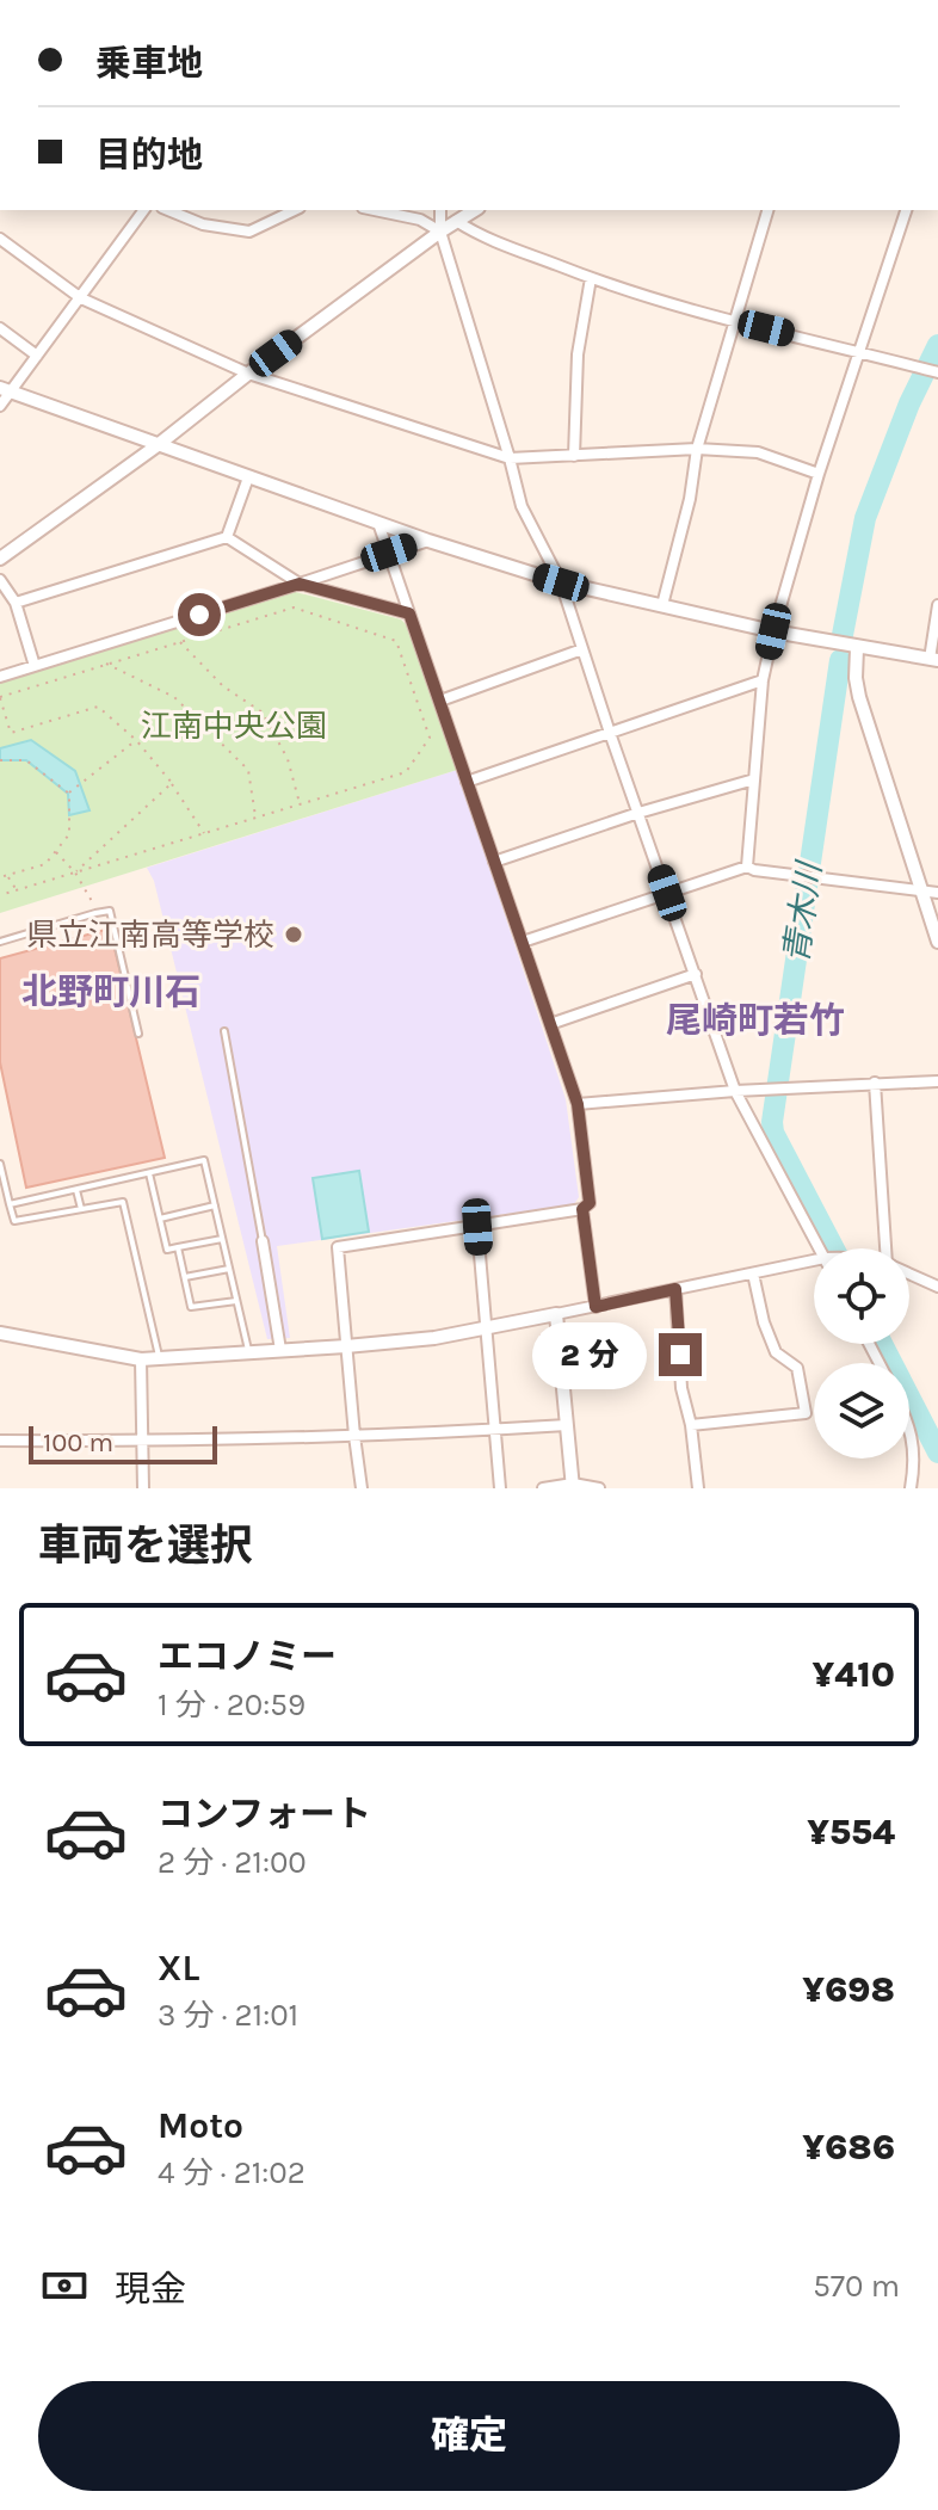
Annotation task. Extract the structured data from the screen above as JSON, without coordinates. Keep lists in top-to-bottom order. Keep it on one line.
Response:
{"districts":["北野町川石","尾崎町若竹"],"water":["青木川"],"parks":["江南中央公園"],"places":["県立江南高等学校"],"scale_bar":"100 m","page":{"banner":["乗車地","目的地"],"bubble":"2 分","scale":"100 m","heading":"車両を選択","list":[{"name":"エコノミー","note":"1 分 · 20:59","value":"¥410"},{"name":"コンフォート","note":"2 分 · 21:00","value":"¥554"},{"name":"XL","note":"3 分 · 21:01","value":"¥698"},{"name":"Moto","note":"4 分 · 21:02","value":"¥686"}],"pay":["現金","570 m"],"buttons":"確定"}}
